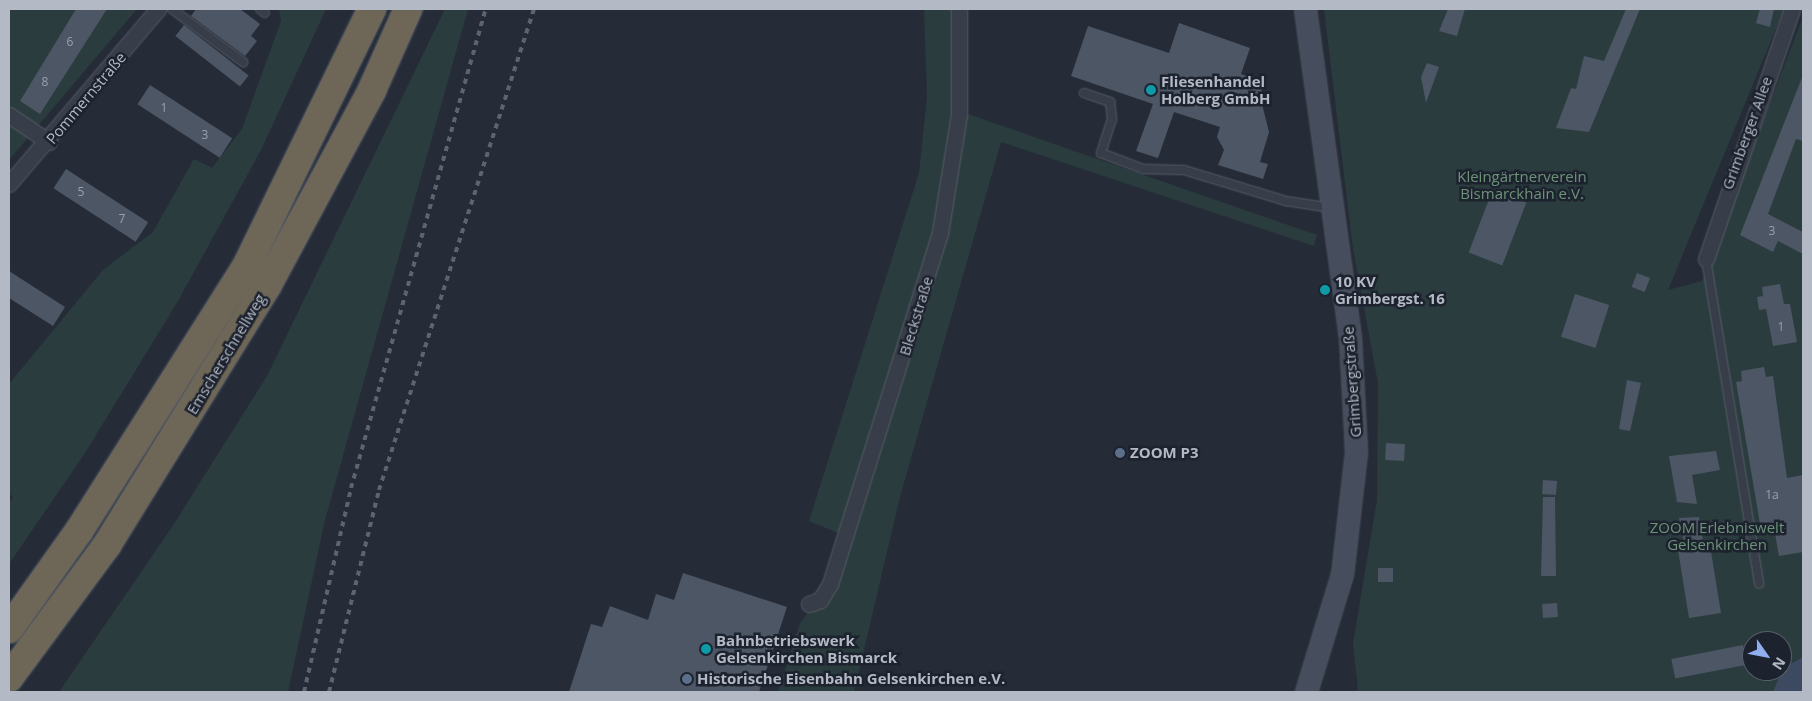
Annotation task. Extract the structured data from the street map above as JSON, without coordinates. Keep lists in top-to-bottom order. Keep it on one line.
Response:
{"streets":{"highway":["Emscherschnellweg"],"street":["Pommernstraße","Grimberger Allee","Bleckstraße","Grimbergstraße"]},"parks":["Kleingärtnerverein Bismarckhain e.V.","ZOOM Erlebniswelt Gelsenkirchen"],"places":["Fliesenhandel Holberg GmbH","10 KV Grimbergst. 16","ZOOM P3","Bahnbetriebswerk Gelsenkirchen Bismarck","Historische Eisenbahn Gelsenkirchen e.V."],"house_numbers":["6","8","1","3","5","7","3","1","1a"],"north":"bottom right"}
